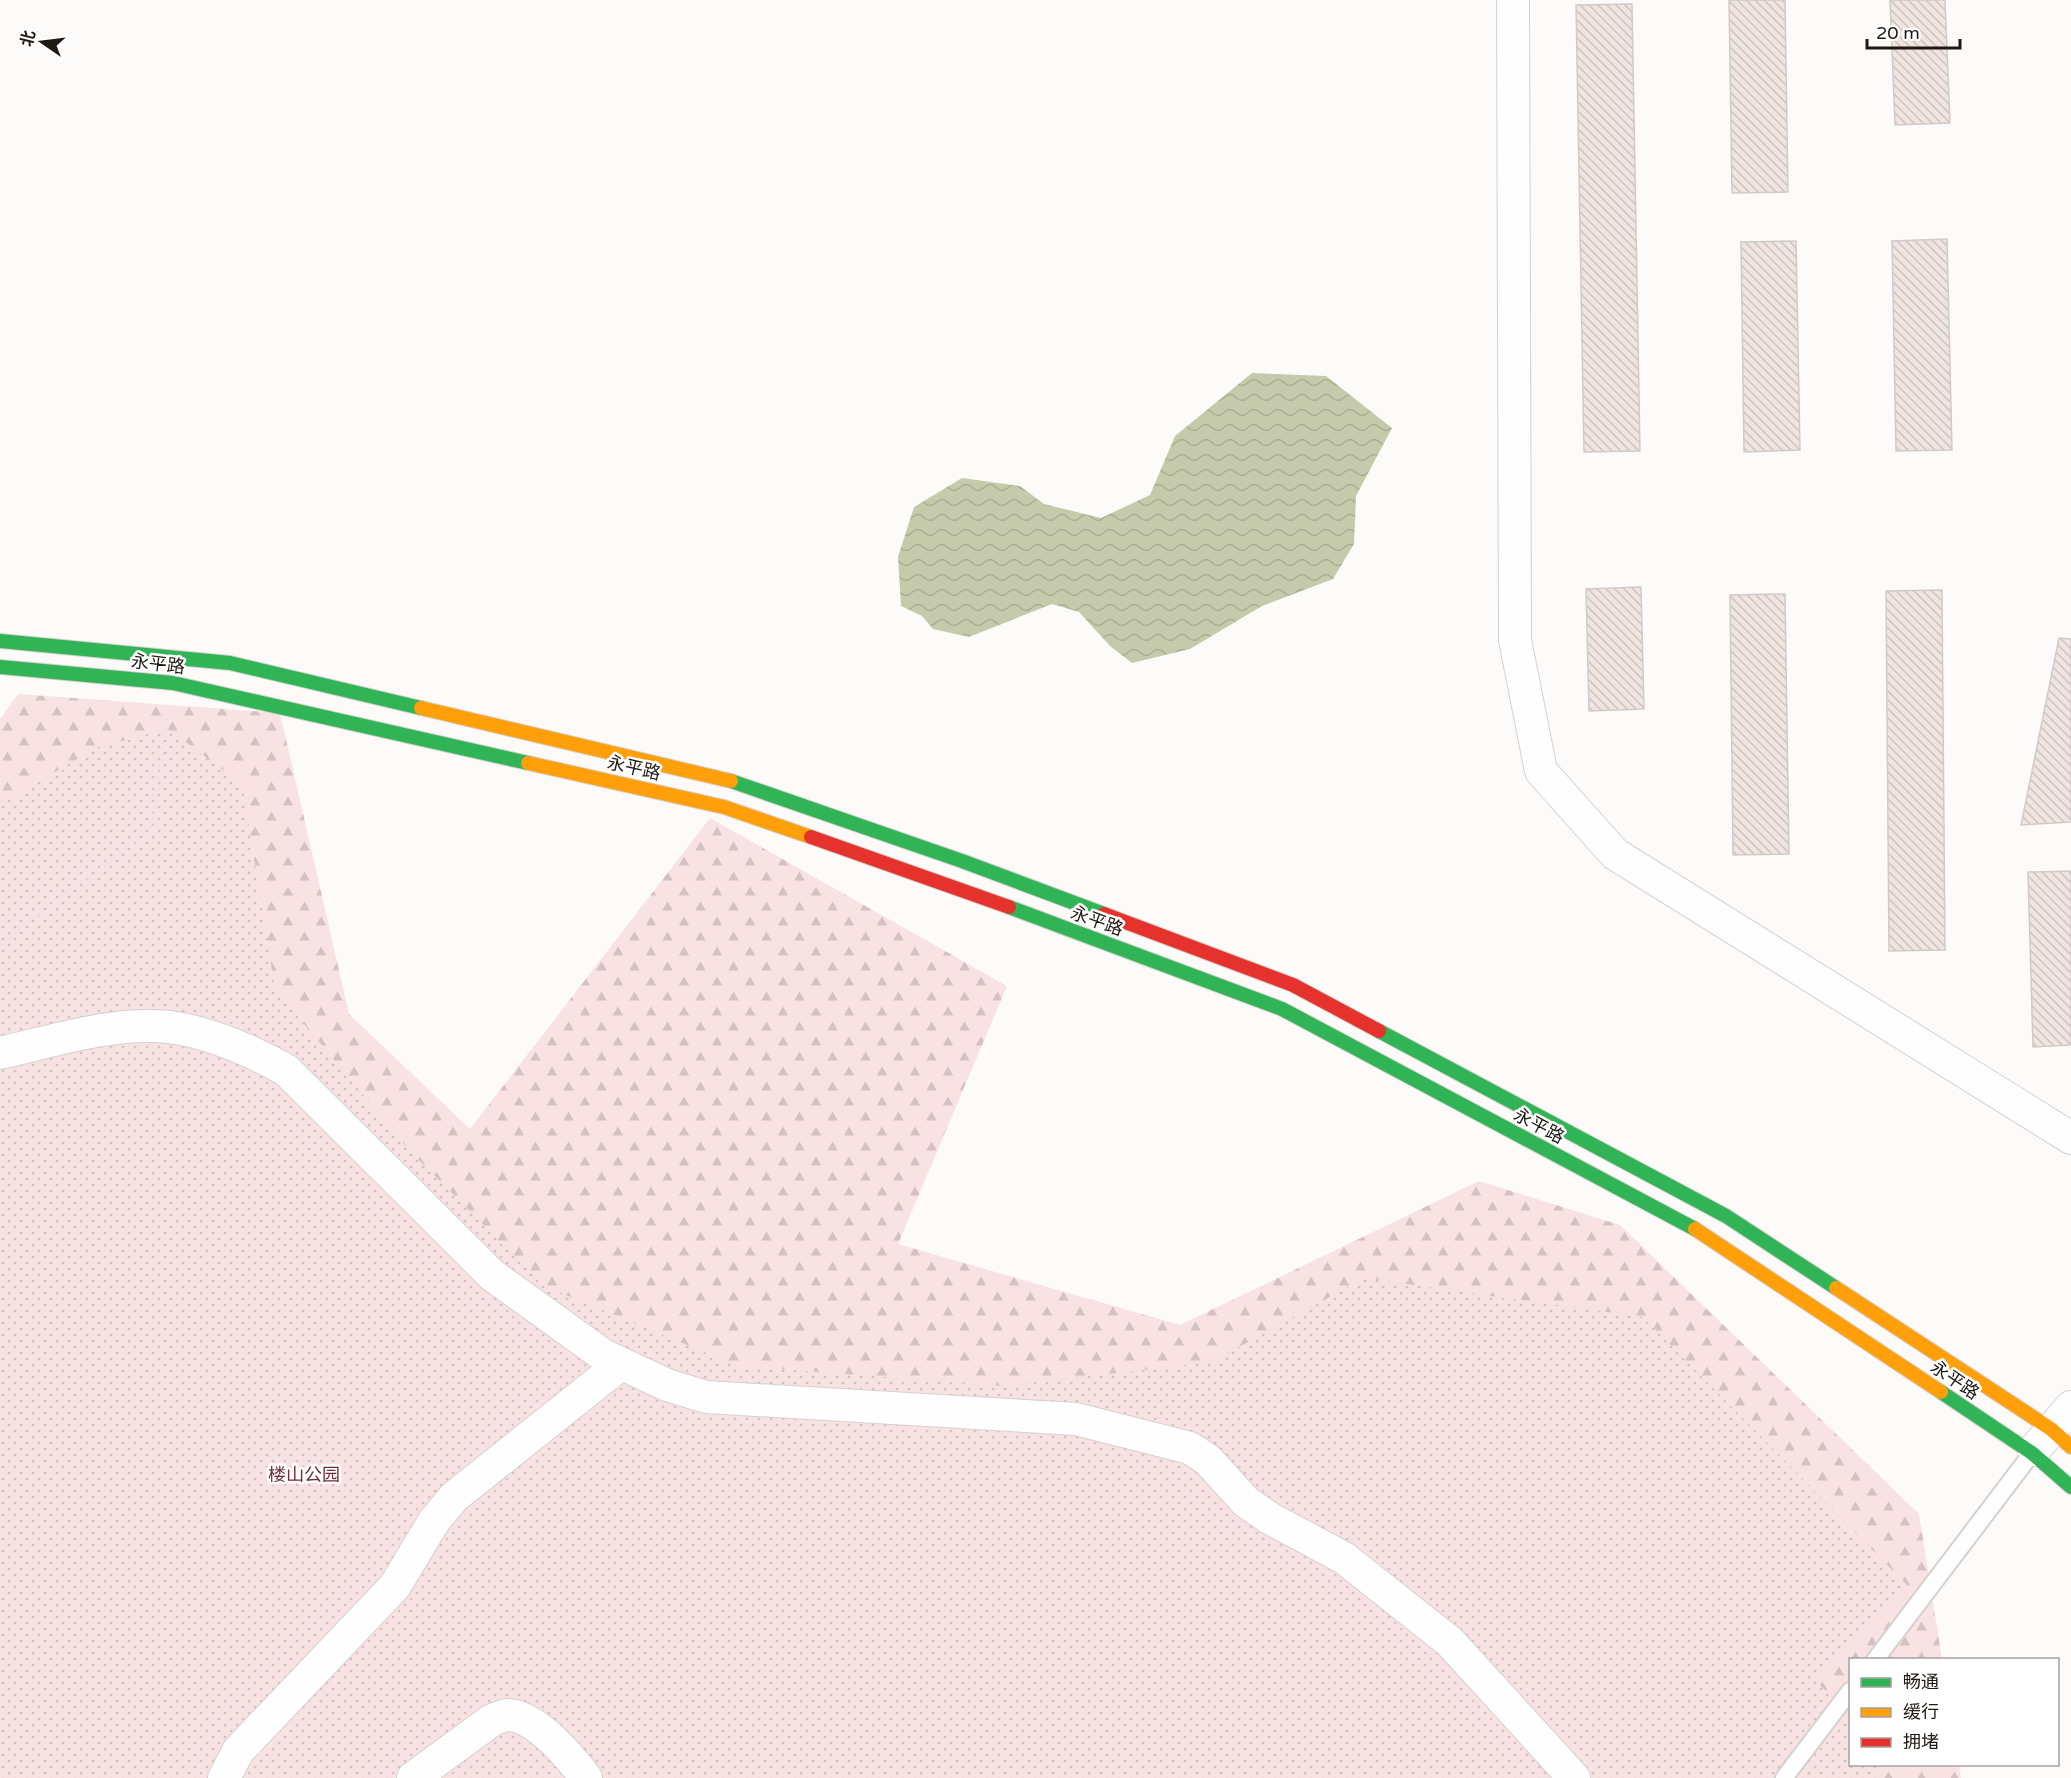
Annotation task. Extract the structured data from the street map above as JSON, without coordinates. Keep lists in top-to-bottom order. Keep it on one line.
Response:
{"streets":{"main road":["永平路"]},"parks":["楼山公园"],"legend":["畅通","缓行","拥堵"],"scale_bar":"20 m","north":"left"}
